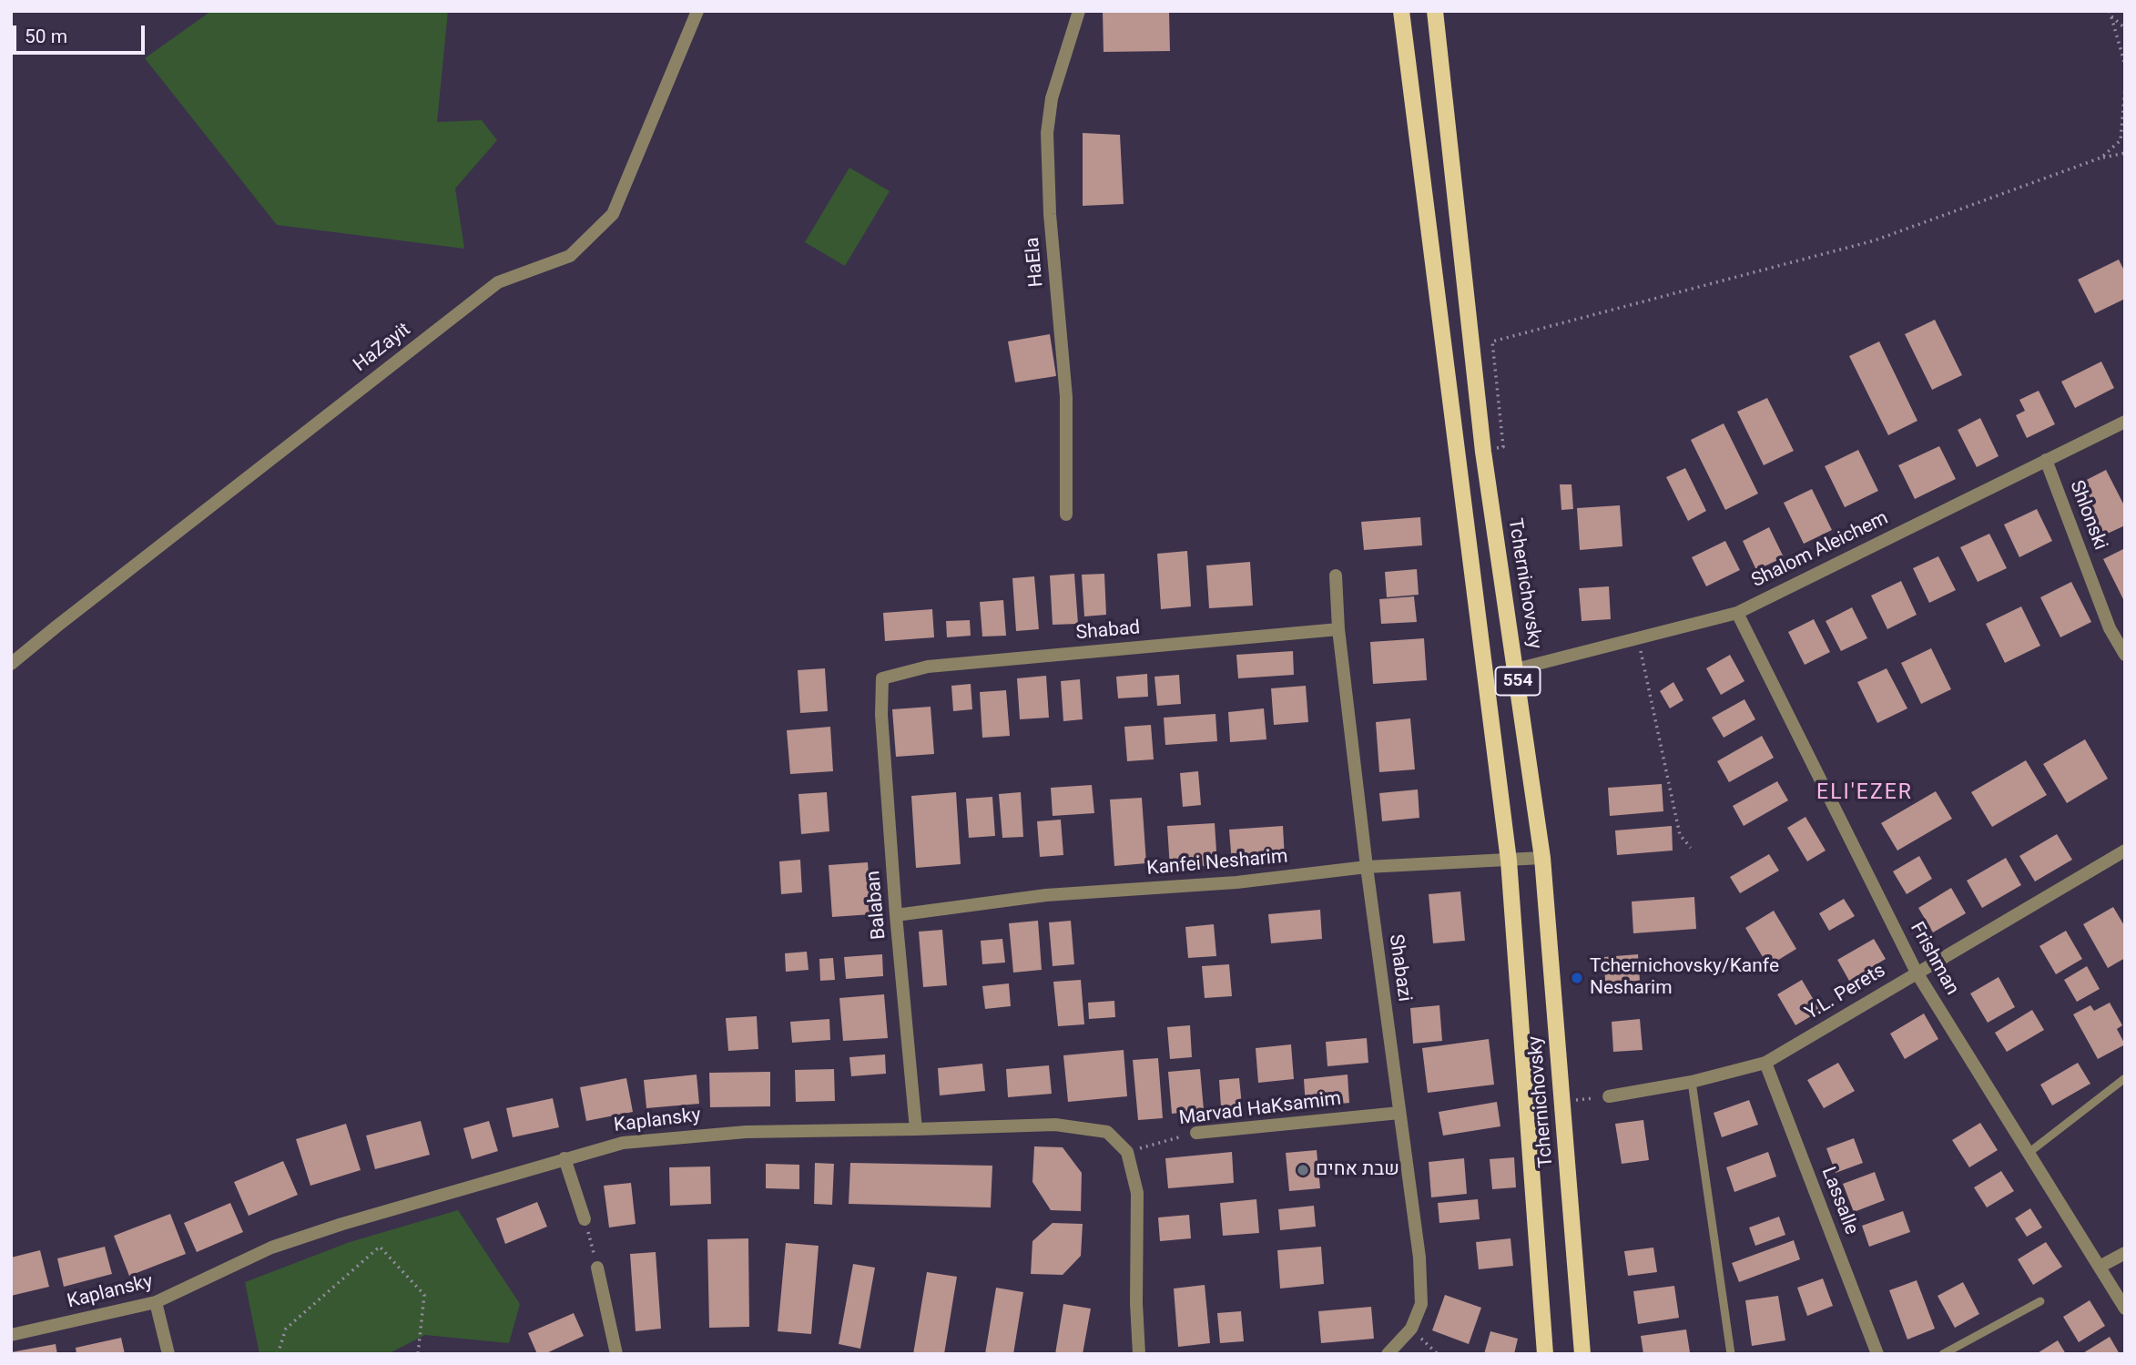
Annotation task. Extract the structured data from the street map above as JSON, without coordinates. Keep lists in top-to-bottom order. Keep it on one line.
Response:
{"streets":{"main road":["Tchernichovsky","554"],"street":["HaEla","HaZayit","Shlonski","Shalom Aleichem","Shabad","Kanfei Nesharim","Balaban","Frishman","Shabazi","Y.L. Perets","Marvad HaKsamim","Kaplansky","Lassalle"]},"crossings":[["Shlonski","Shalom Aleichem"],["Shalom Aleichem","Tchernichovsky"],["Shalom Aleichem","Frishman"],["Tchernichovsky","Kanfei Nesharim"],["Shabad","Balaban"],["Shabad","Shabazi"],["Kanfei Nesharim","Balaban"],["Kanfei Nesharim","Shabazi"],["Balaban","Kaplansky"],["Frishman","Y.L. Perets"],["Shabazi","Marvad HaKsamim"],["Y.L. Perets","Lassalle"],["Marvad HaKsamim","Kaplansky"]],"districts":["ELI'EZER"],"places":["Tchernichovsky/Kanfe Nesharim","שבת אחים"],"scale_bar":"50 m"}
